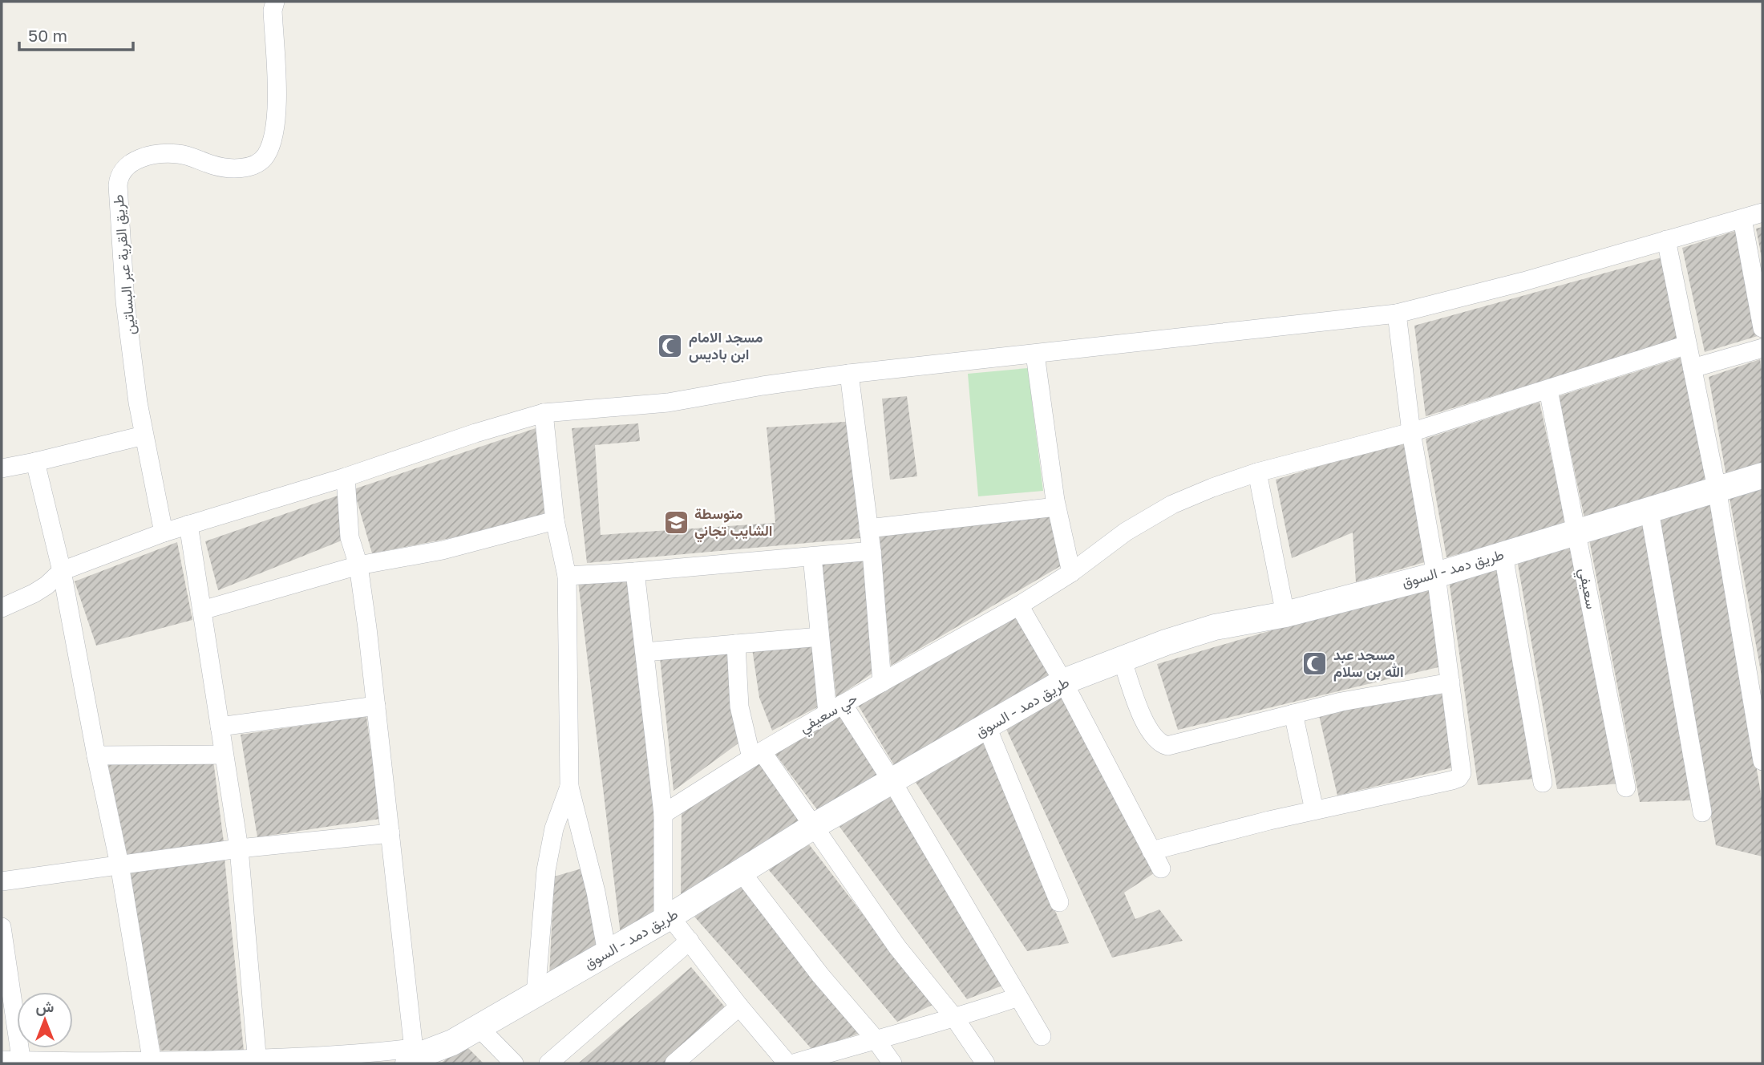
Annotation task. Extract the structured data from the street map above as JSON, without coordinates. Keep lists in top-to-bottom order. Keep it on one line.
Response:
{"streets":{"main road":["طريق دمد - السوق"],"street":["طريق القرية عبر البساتين","سعيفي","حي سعيفي"]},"crossings":[["طريق دمد - السوق","سعيفي"],["سعيفي","حي سعيفي"]],"places":{"mosque":["مسجد الامام ابن باديس","مسجد عبد الله بن سلام"],"school or university":["متوسطة الشايب تجاني"]},"scale_bar":"50 m","north":"top"}
